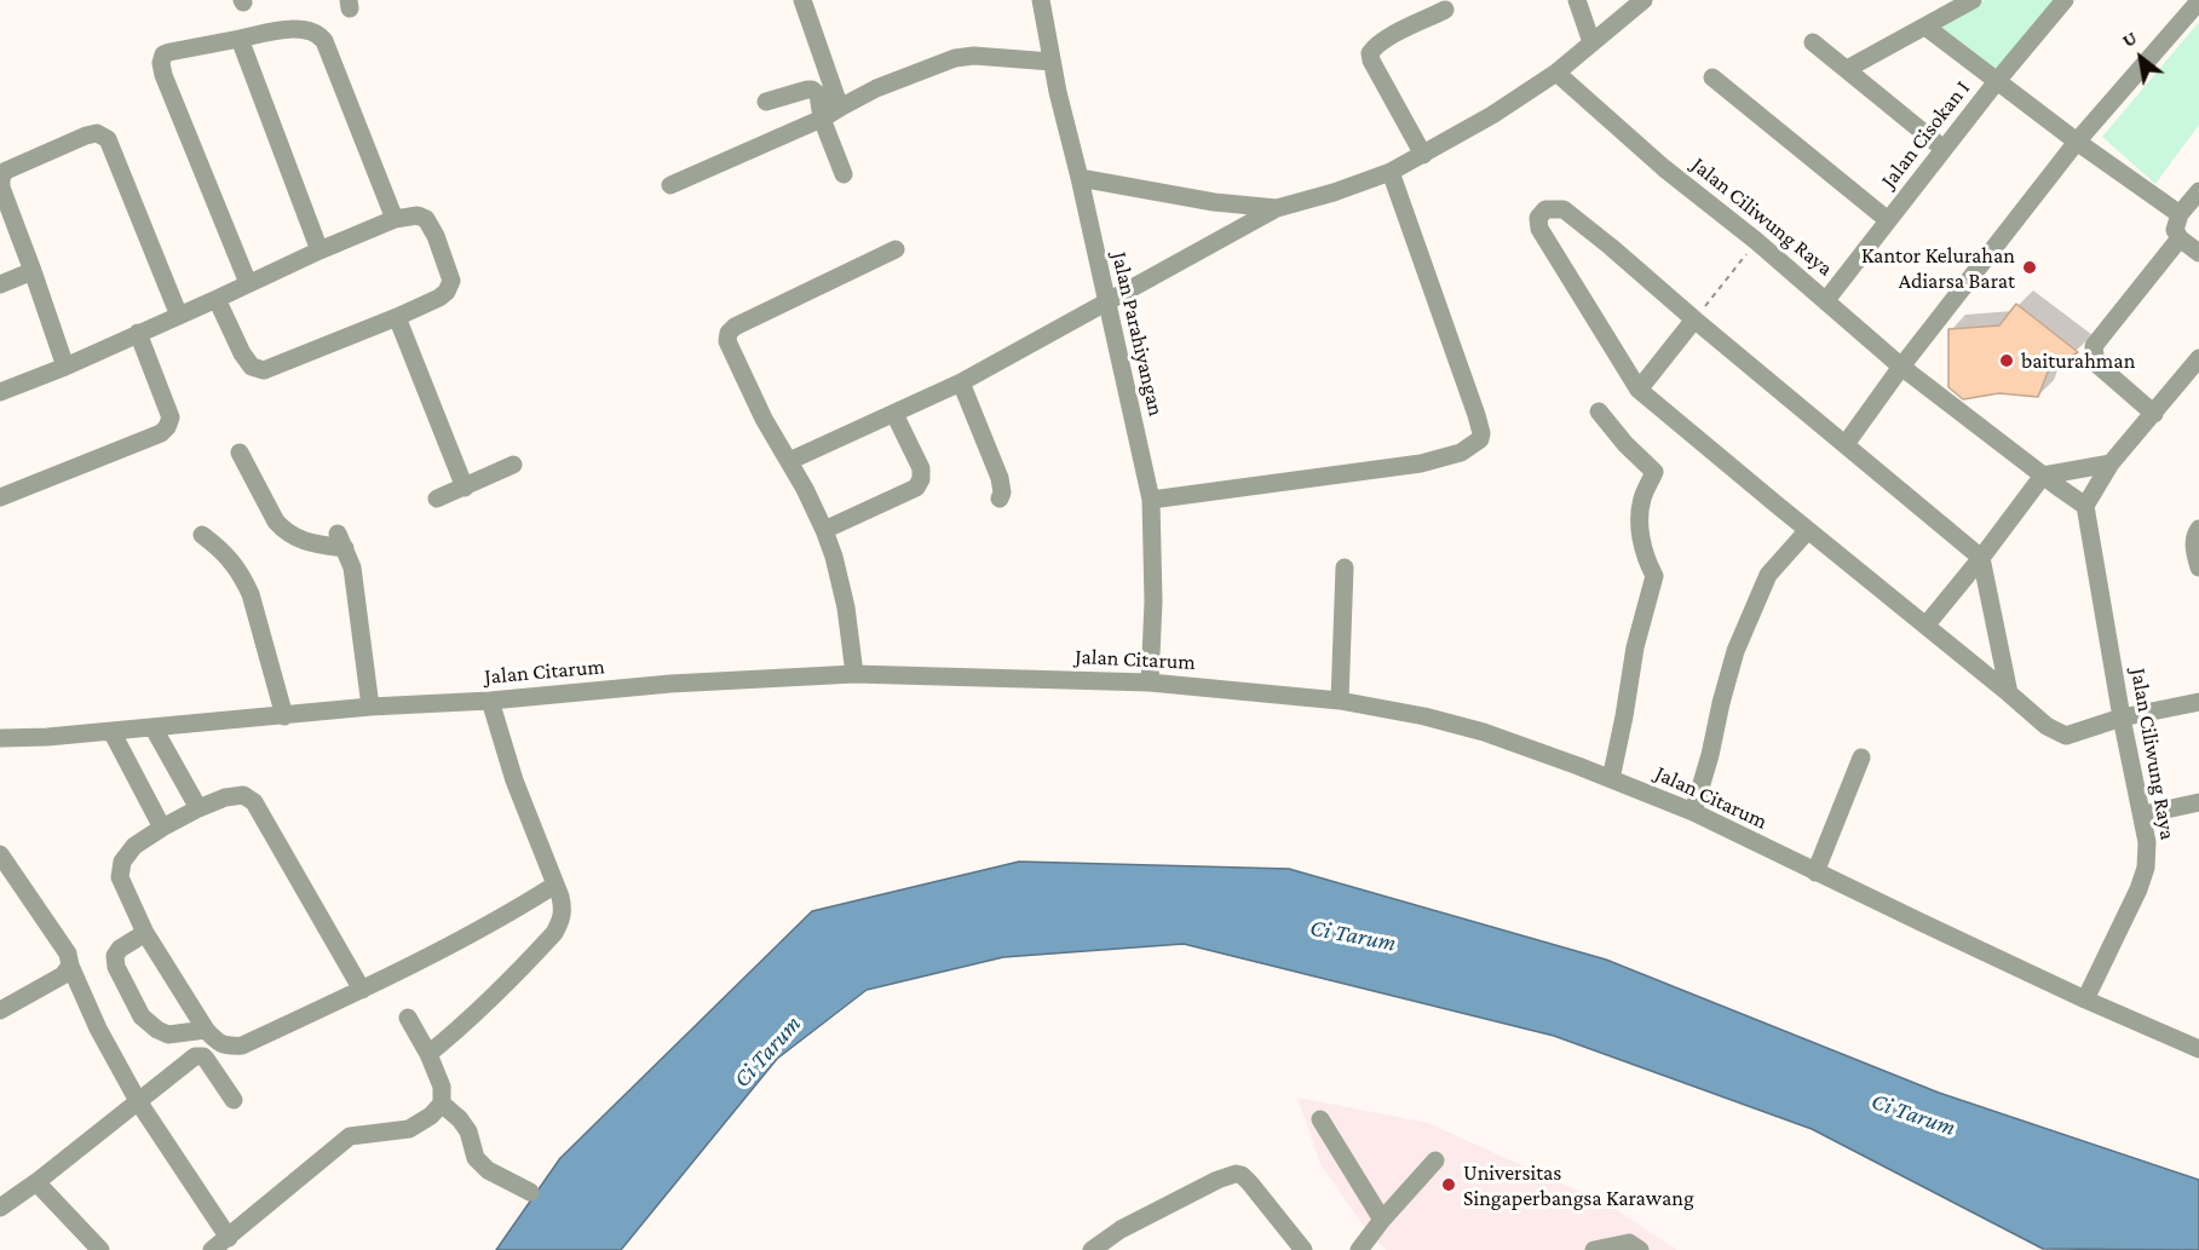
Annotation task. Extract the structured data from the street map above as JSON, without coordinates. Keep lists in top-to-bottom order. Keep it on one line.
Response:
{"streets":{"street":["Jalan Cisokan I","Jalan Ciliwung Raya","Jalan Parahiyangan","Jalan Citarum"]},"crossings":[["Jalan Cisokan I","Jalan Ciliwung Raya"],["Jalan Ciliwung Raya","Jalan Citarum"],["Jalan Parahiyangan","Jalan Citarum"]],"water":["Ci Tarum"],"places":["Kantor Kelurahan Adiarsa Barat","baiturahman","Universitas Singaperbangsa Karawang"],"north":"top left"}
